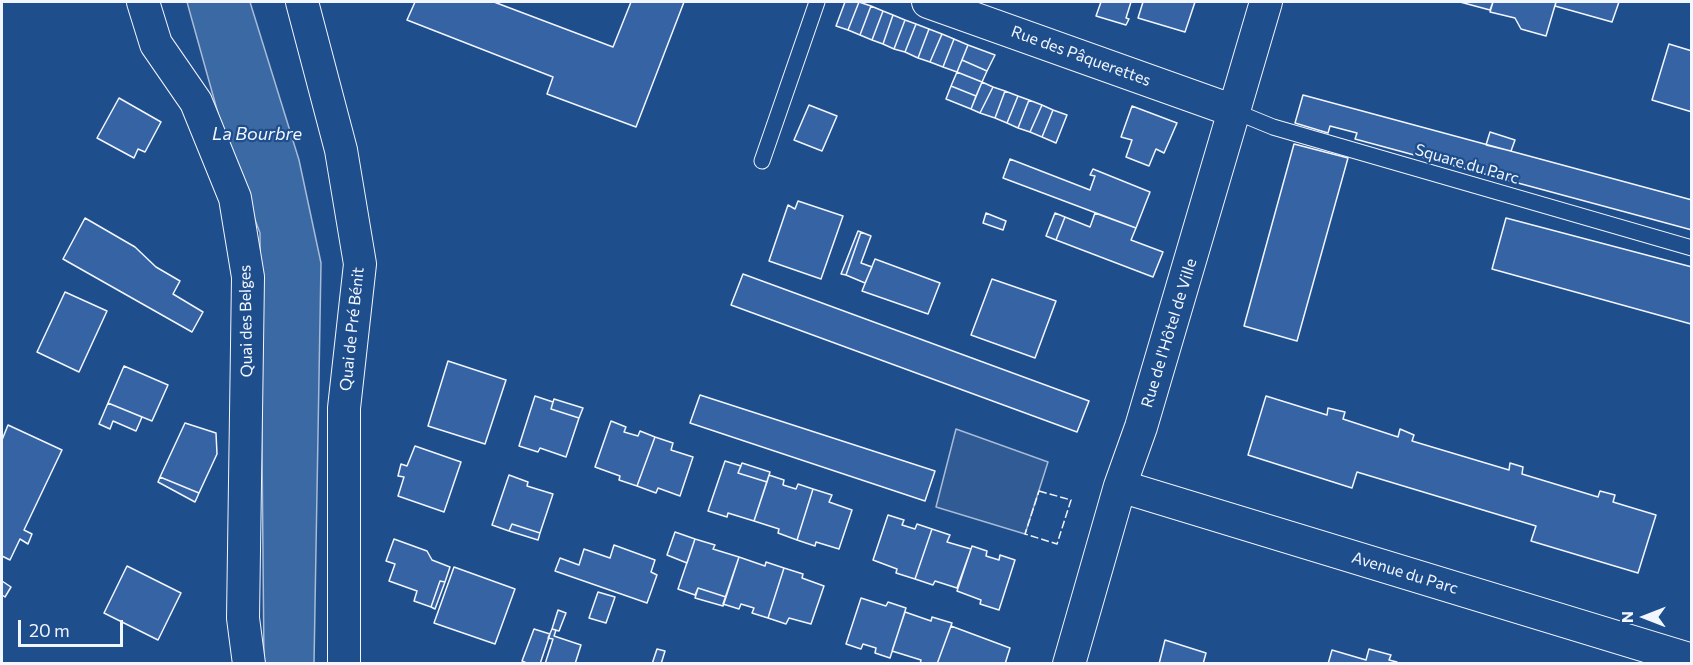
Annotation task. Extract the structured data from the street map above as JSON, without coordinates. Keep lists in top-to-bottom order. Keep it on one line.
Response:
{"streets":{"street":["Rue des Pâquerettes","Quai des Belges","Quai de Pré Bénit","Rue de l'Hôtel de Ville","Avenue du Parc"],"lane":["Square du Parc"]},"crossings":[["Rue des Pâquerettes","Square du Parc"],["Rue des Pâquerettes","Rue de l'Hôtel de Ville"],["Square du Parc","Rue de l'Hôtel de Ville"],["Rue de l'Hôtel de Ville","Avenue du Parc"]],"water":["La Bourbre"],"scale_bar":"20 m","north":"left"}
